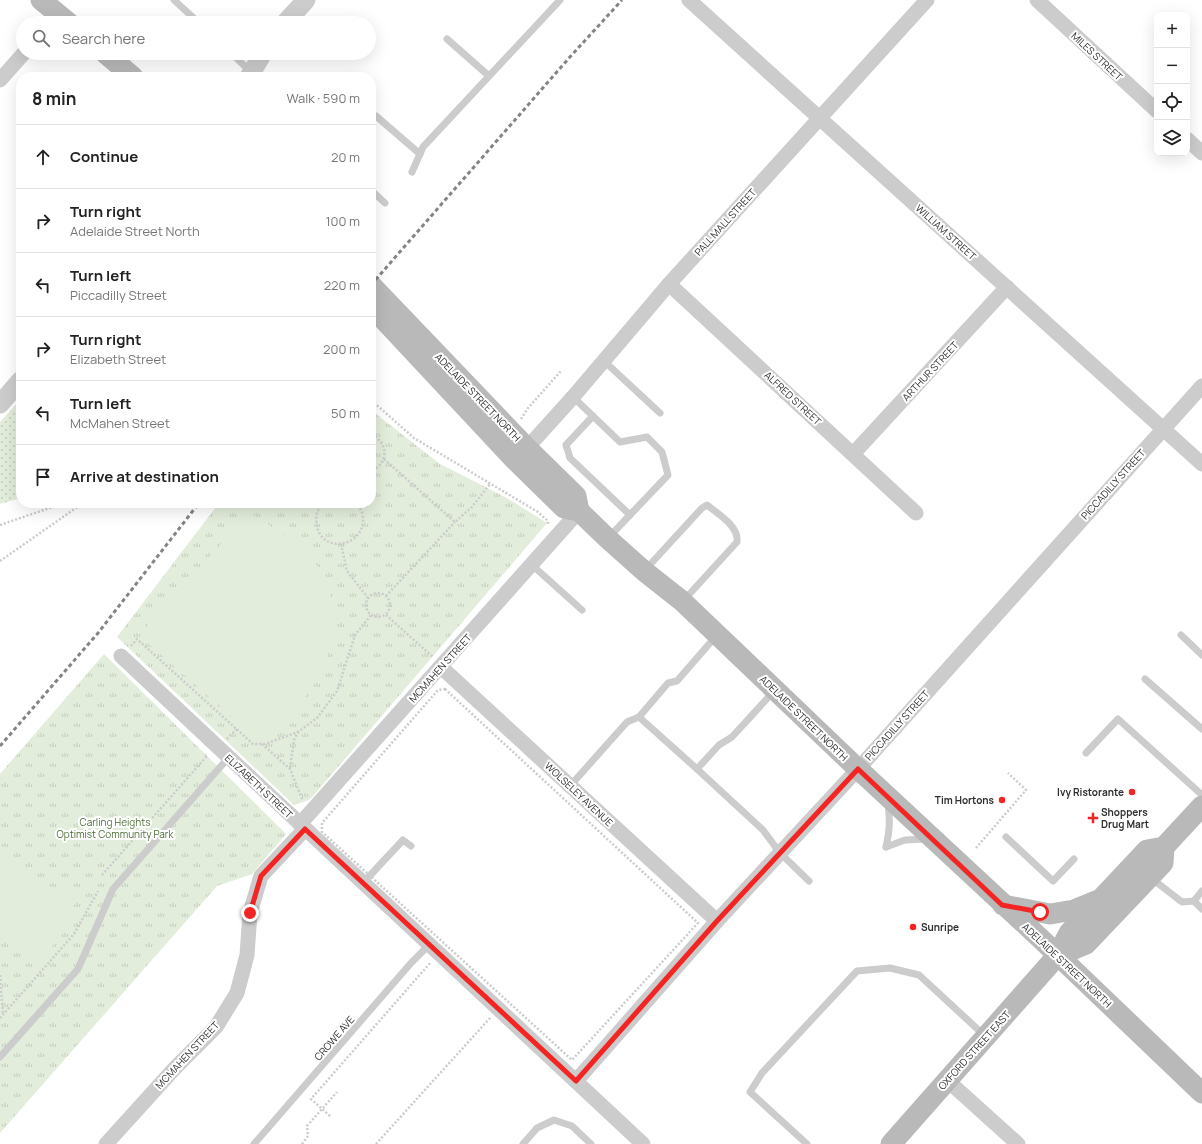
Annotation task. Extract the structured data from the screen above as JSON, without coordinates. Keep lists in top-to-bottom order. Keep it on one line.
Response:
{"streets":{"main road":["ADELAIDE STREET NORTH","OXFORD STREET EAST"],"street":["MILES STREET","PALL MALL STREET","WILLIAM STREET","ARTHUR STREET","ALFRED STREET","PICCADILLY STREET","MCMAHEN STREET","ELIZABETH STREET","WOLSELEY AVENUE"],"lane":["CROWE AVE"]},"crossings":[["PALL MALL STREET","WILLIAM STREET"],["PALL MALL STREET","ADELAIDE STREET NORTH"],["PALL MALL STREET","ALFRED STREET"],["WILLIAM STREET","ARTHUR STREET"],["WILLIAM STREET","PICCADILLY STREET"],["ARTHUR STREET","ALFRED STREET"],["ADELAIDE STREET NORTH","PICCADILLY STREET"],["ADELAIDE STREET NORTH","MCMAHEN STREET"],["ADELAIDE STREET NORTH","OXFORD STREET EAST"],["PICCADILLY STREET","ELIZABETH STREET"],["PICCADILLY STREET","WOLSELEY AVENUE"],["MCMAHEN STREET","ELIZABETH STREET"],["MCMAHEN STREET","WOLSELEY AVENUE"],["ELIZABETH STREET","CROWE AVE"]],"parks":["Carling Heights Optimist Community Park"],"places":{"other":["Ivy Ristorante","Tim Hortons","Sunripe"],"health":["Shoppers Drug Mart"]},"page":{"map_buttons":["+","−"],"search":"Search here","heading":["8 min","Walk · 590 m"],"list":[["Continue","20 m"],["Turn right","Adelaide Street North","100 m"],["Turn left","Piccadilly Street","220 m"],["Turn right","Elizabeth Street","200 m"],["Turn left","McMahen Street","50 m"],"Arrive at destination"]}}
